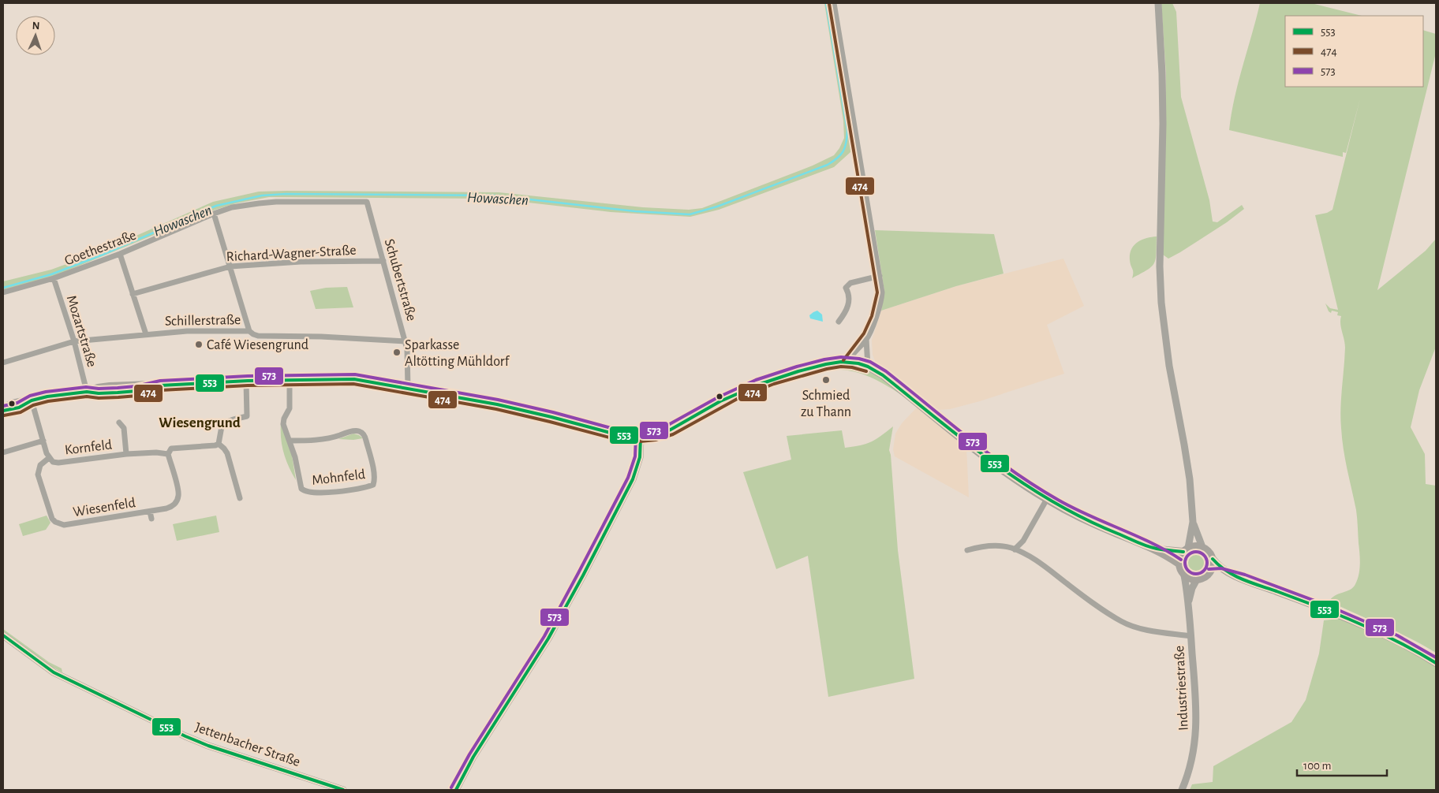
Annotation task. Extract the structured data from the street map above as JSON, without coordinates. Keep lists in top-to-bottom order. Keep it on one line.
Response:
{"streets":{"street":["Goethestraße","Richard-Wagner-Straße","Schubertstraße","Schillerstraße","Mozartstraße","Kornfeld","Mohnfeld","Wiesenfeld","Industriestraße","Jettenbacher Straße"]},"crossings":[["Goethestraße","Schubertstraße"],["Goethestraße","Mozartstraße"],["Richard-Wagner-Straße","Schubertstraße"],["Schubertstraße","Schillerstraße"],["Schillerstraße","Mozartstraße"],["Kornfeld","Wiesenfeld"]],"districts":["Wiesengrund"],"water":["Howaschen"],"places":["Café Wiesengrund","Sparkasse Altötting Mühldorf","Schmied zu Thann"],"lines":["transit line 474","transit line 573","transit line 553"],"legend":["553","474","573"],"scale_bar":"100 m","north":"top"}
